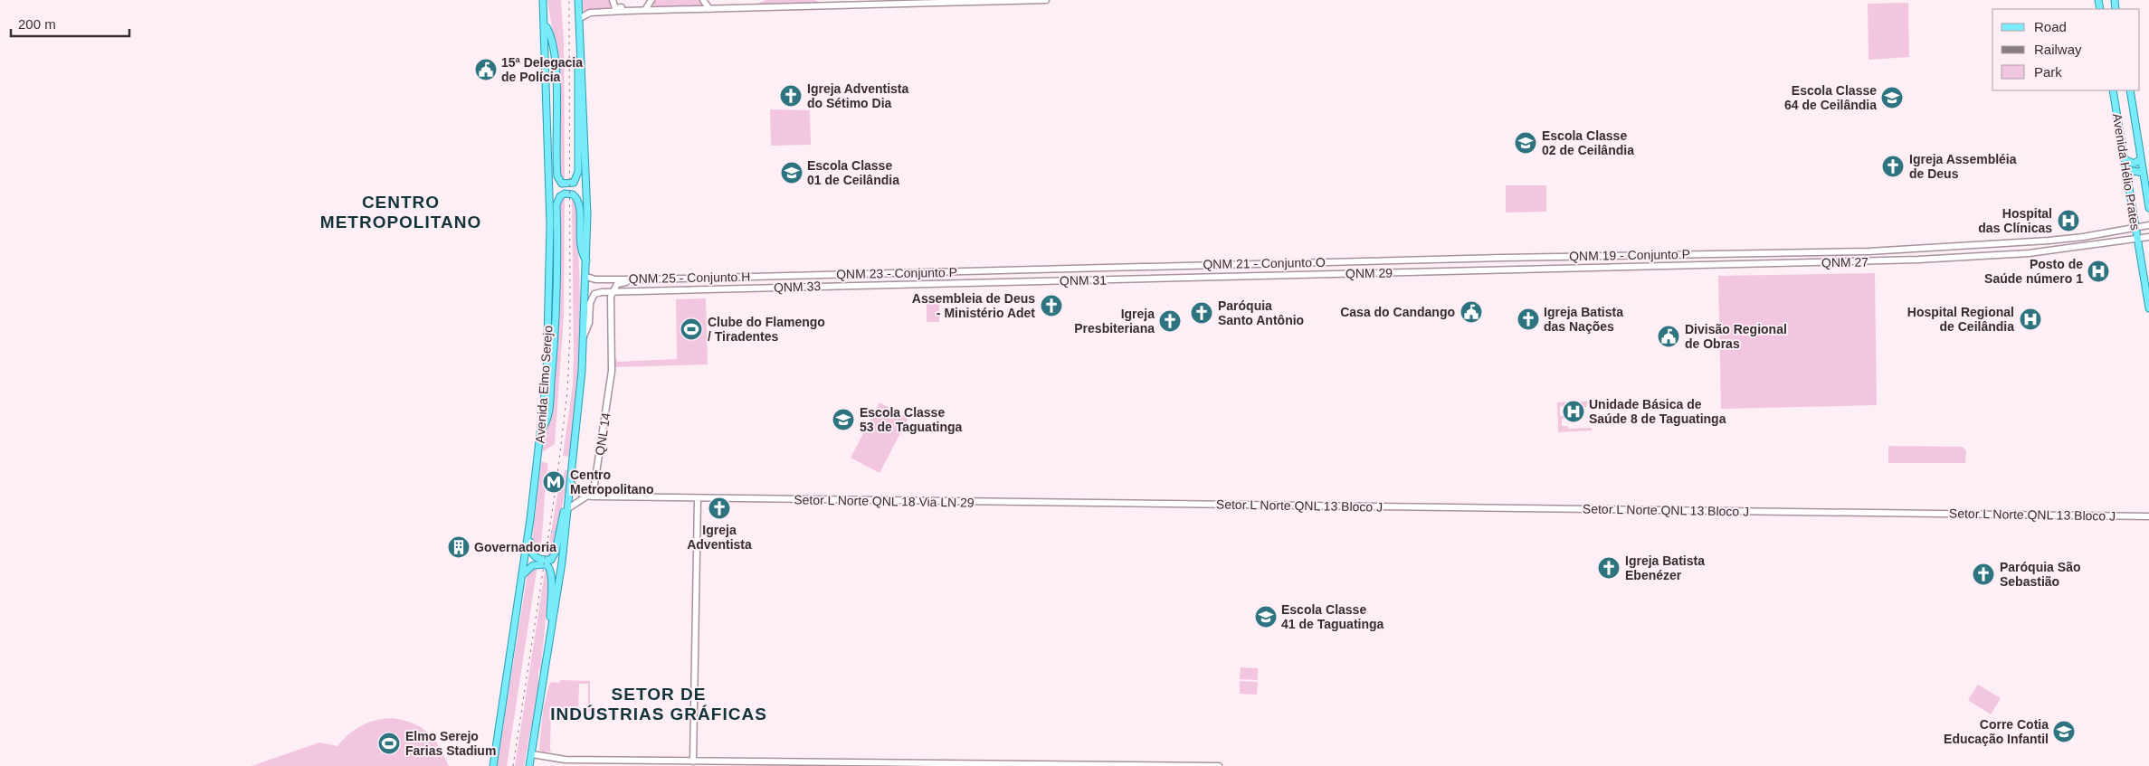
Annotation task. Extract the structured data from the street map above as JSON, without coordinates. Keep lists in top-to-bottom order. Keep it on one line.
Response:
{"streets":{"main road":["Avenida Hélio Prates","QNM 19 - Conjunto P","QNM 27","QNM 21 - Conjunto O","QNM 23 - Conjunto P","QNM 29","QNM 25 - Conjunto H","QNM 31","QNM 33","Avenida Elmo Serejo","QNL 14","Setor L Norte QNL 18 Via LN 29","Setor L Norte QNL 13 Bloco J"]},"crossings":[["Avenida Hélio Prates","QNM 27"],["QNM 27","QNM 29"],["QNM 21 - Conjunto O","QNM 23 - Conjunto P"],["QNM 23 - Conjunto P","QNM 25 - Conjunto H"],["QNM 29","QNM 31"],["QNM 31","QNM 33"],["QNM 33","QNL 14"],["QNL 14","Setor L Norte QNL 18 Via LN 29"],["Setor L Norte QNL 18 Via LN 29","Setor L Norte QNL 13 Bloco J"]],"districts":["CENTRO METROPOLITANO","SETOR DE INDÚSTRIAS GRÁFICAS"],"places":{"public building":["15ª Delegacia de Polícia","Casa do Candango","Divisão Regional de Obras"],"church":["Igreja Adventista do Sétimo Dia","Igreja Assembléia de Deus","Assembleia de Deus - Ministério Adet","Paróquia Santo Antônio","Igreja Batista das Nações","Igreja Presbiteriana","Igreja Adventista","Igreja Batista Ebenézer","Paróquia São Sebastião"],"school or university":["Escola Classe 64 de Ceilândia","Escola Classe 02 de Ceilândia","Escola Classe 01 de Ceilândia","Escola Classe 53 de Taguatinga","Escola Classe 41 de Taguatinga","Corre Cotia Educação Infantil"],"hospital":["Hospital das Clínicas","Posto de Saúde número 1","Hospital Regional de Ceilândia","Unidade Básica de Saúde 8 de Taguatinga"],"sports":["Clube do Flamengo / Tiradentes","Elmo Serejo Farias Stadium"],"metro station":["Centro Metropolitano"],"building":["Governadoria"]},"legend":["Road","Railway","Park"],"scale_bar":"200 m"}
